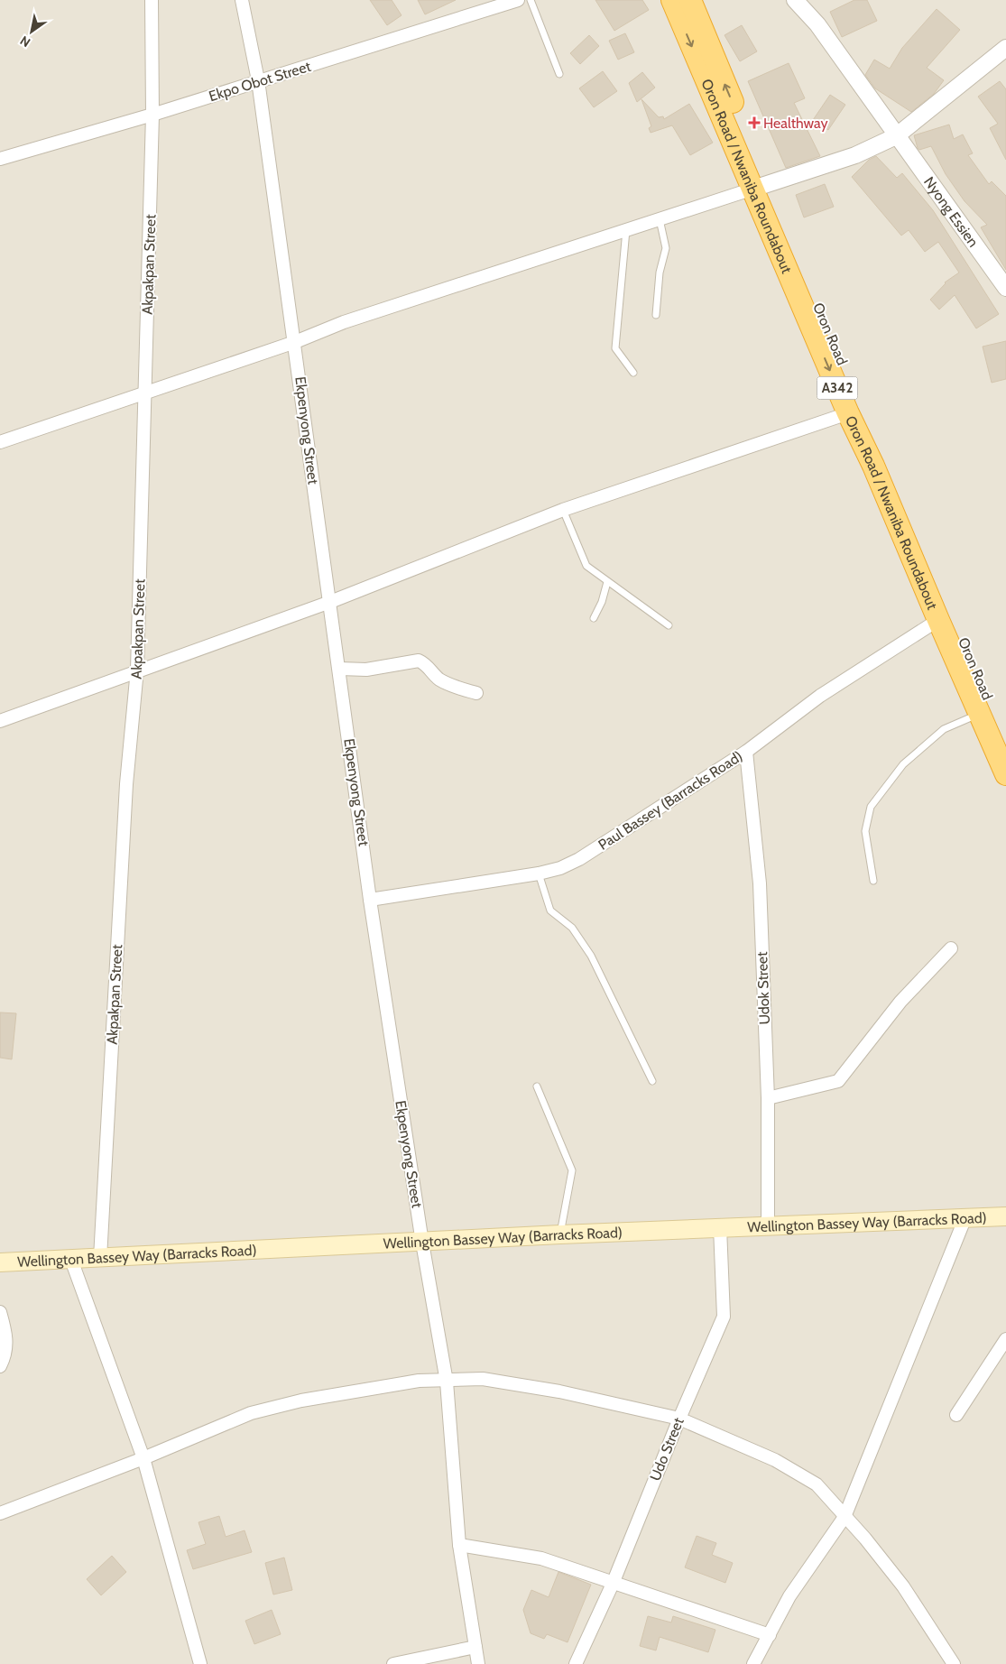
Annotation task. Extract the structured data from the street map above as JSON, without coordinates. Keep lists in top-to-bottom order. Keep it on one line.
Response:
{"streets":{"highway":["Oron Road / Nwaniba Roundabout","Oron Road","A342"],"main road":["Wellington Bassey Way (Barracks Road)"],"street":["Ekpo Obot Street","Nyong Essien","Akpakpan Street","Ekpenyong Street","Paul Bassey (Barracks Road)","Udok Street","Udo Street"]},"crossings":[["Ekpo Obot Street","Akpakpan Street"],["Ekpo Obot Street","Ekpenyong Street"],["Oron Road / Nwaniba Roundabout","Oron Road"],["Oron Road / Nwaniba Roundabout","Paul Bassey (Barracks Road)"],["Akpakpan Street","Wellington Bassey Way (Barracks Road)"],["Ekpenyong Street","Paul Bassey (Barracks Road)"],["Ekpenyong Street","Wellington Bassey Way (Barracks Road)"],["Paul Bassey (Barracks Road)","Udok Street"],["Udok Street","Wellington Bassey Way (Barracks Road)"],["Wellington Bassey Way (Barracks Road)","Udo Street"]],"one_way":["Oron Road / Nwaniba Roundabout"],"places":{"health":["Healthway"]},"north":"bottom left"}
